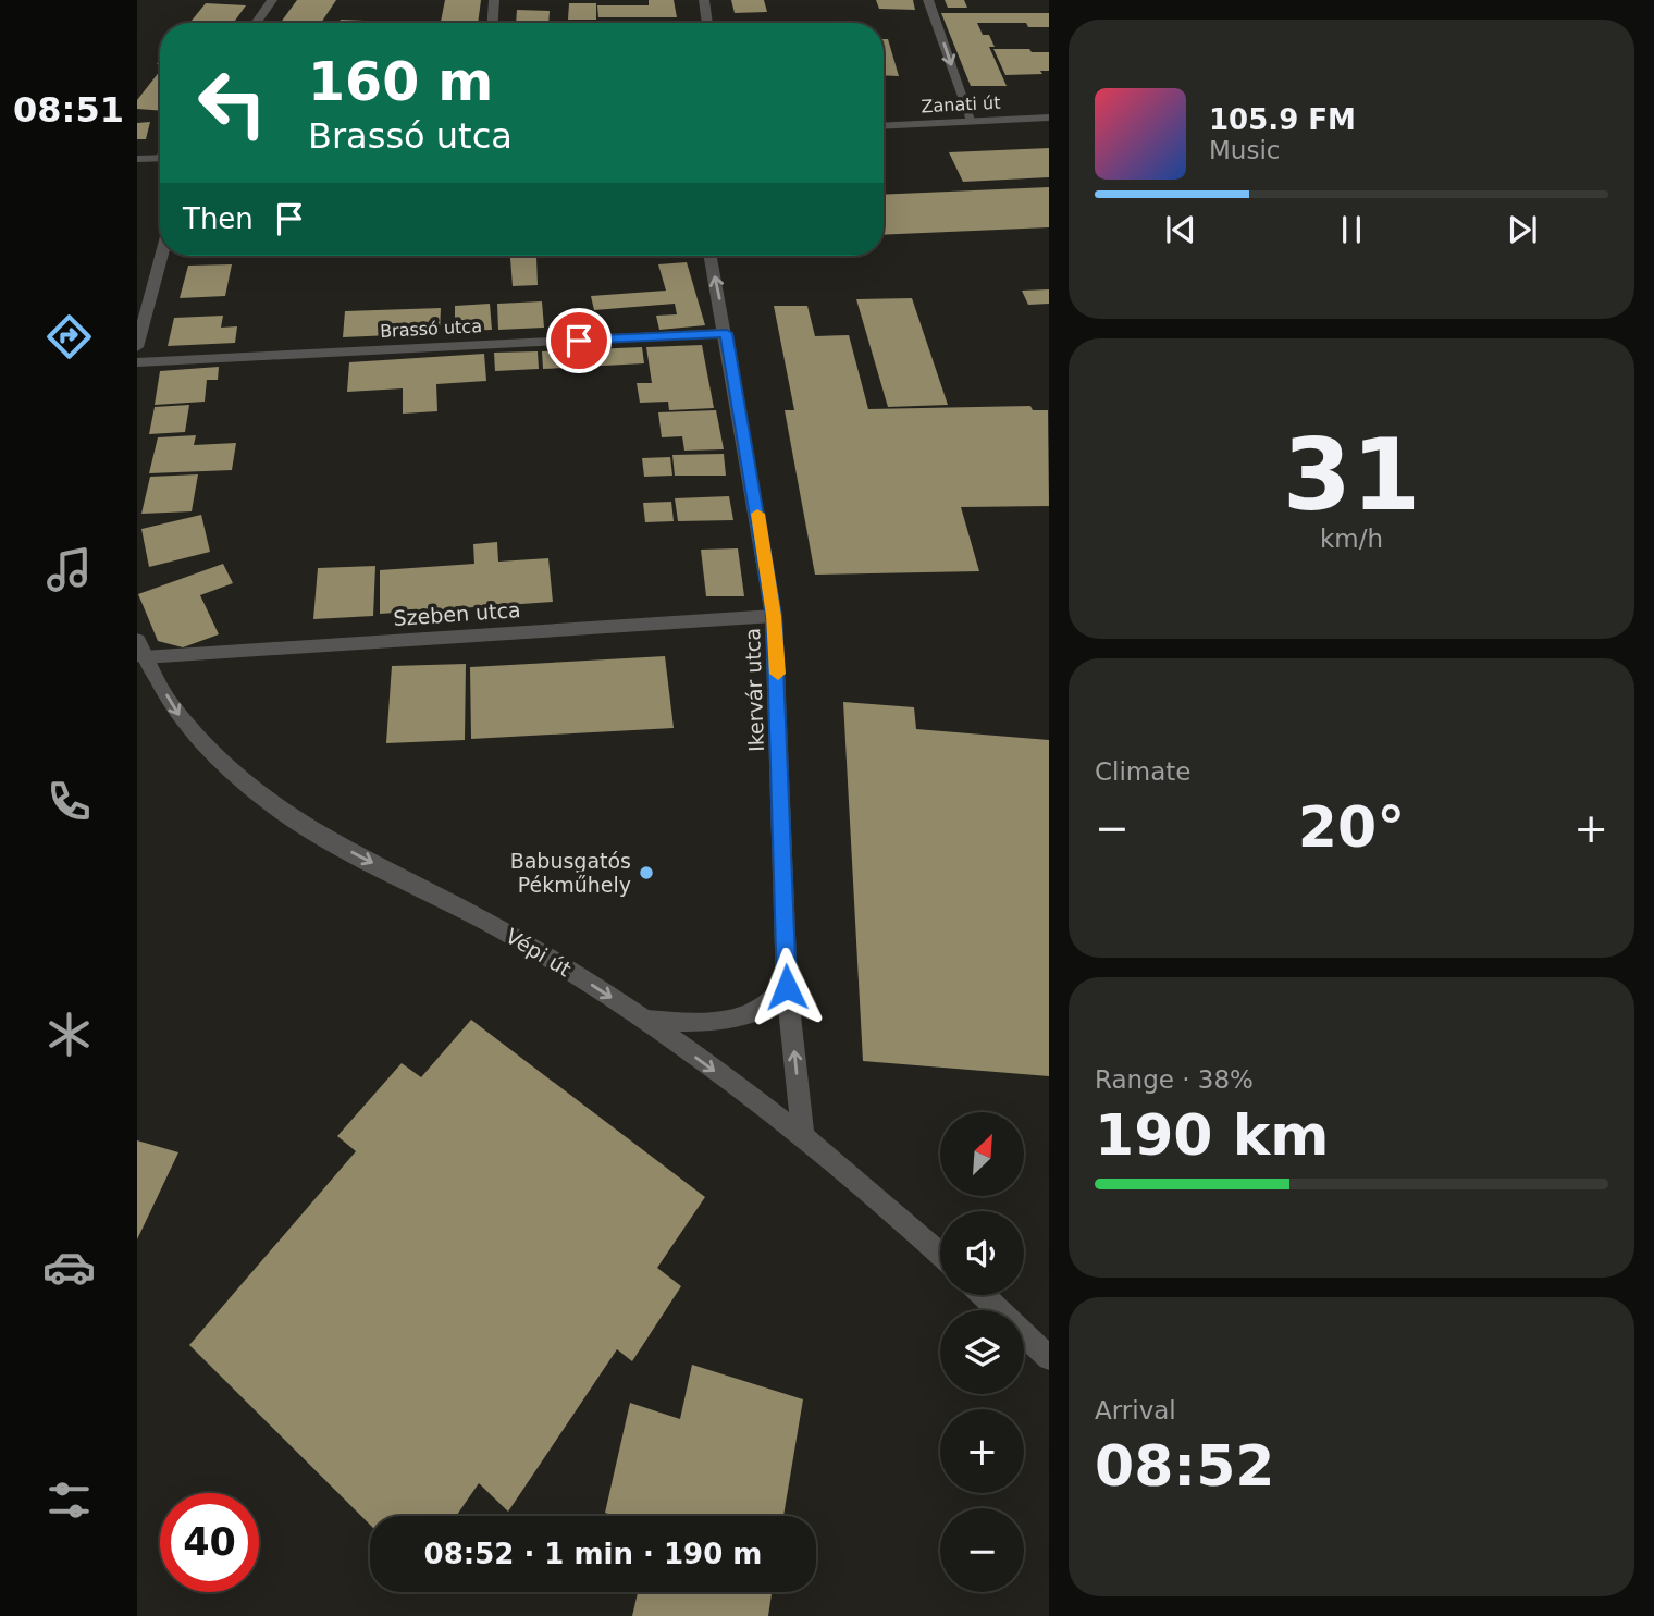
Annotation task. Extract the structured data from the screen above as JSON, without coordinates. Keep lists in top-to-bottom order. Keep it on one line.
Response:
{"streets":{"street":["Zanati út","Brassó utca","Szeben utca","Ikervár utca","Vépi út"]},"crossings":[["Brassó utca","Ikervár utca"],["Szeben utca","Ikervár utca"],["Szeben utca","Vépi út"],["Ikervár utca","Vépi út"]],"one_way":["Vépi út"],"places":["Babusgatós Pékműhely"],"north":"top right","page":{"tabs":"08:51","turn":["160 m","Brassó utca"],"song":["105.9 FM","Music"],"then":"Then","tile":[["31","km/h"],"Climate",["Range · 38%","190 km"],["Arrival","08:52"]],"heat":["−","20°","+"],"map_buttons":["+","−"],"limit":"40","trip":"08:52 · 1 min · 190 m"}}
